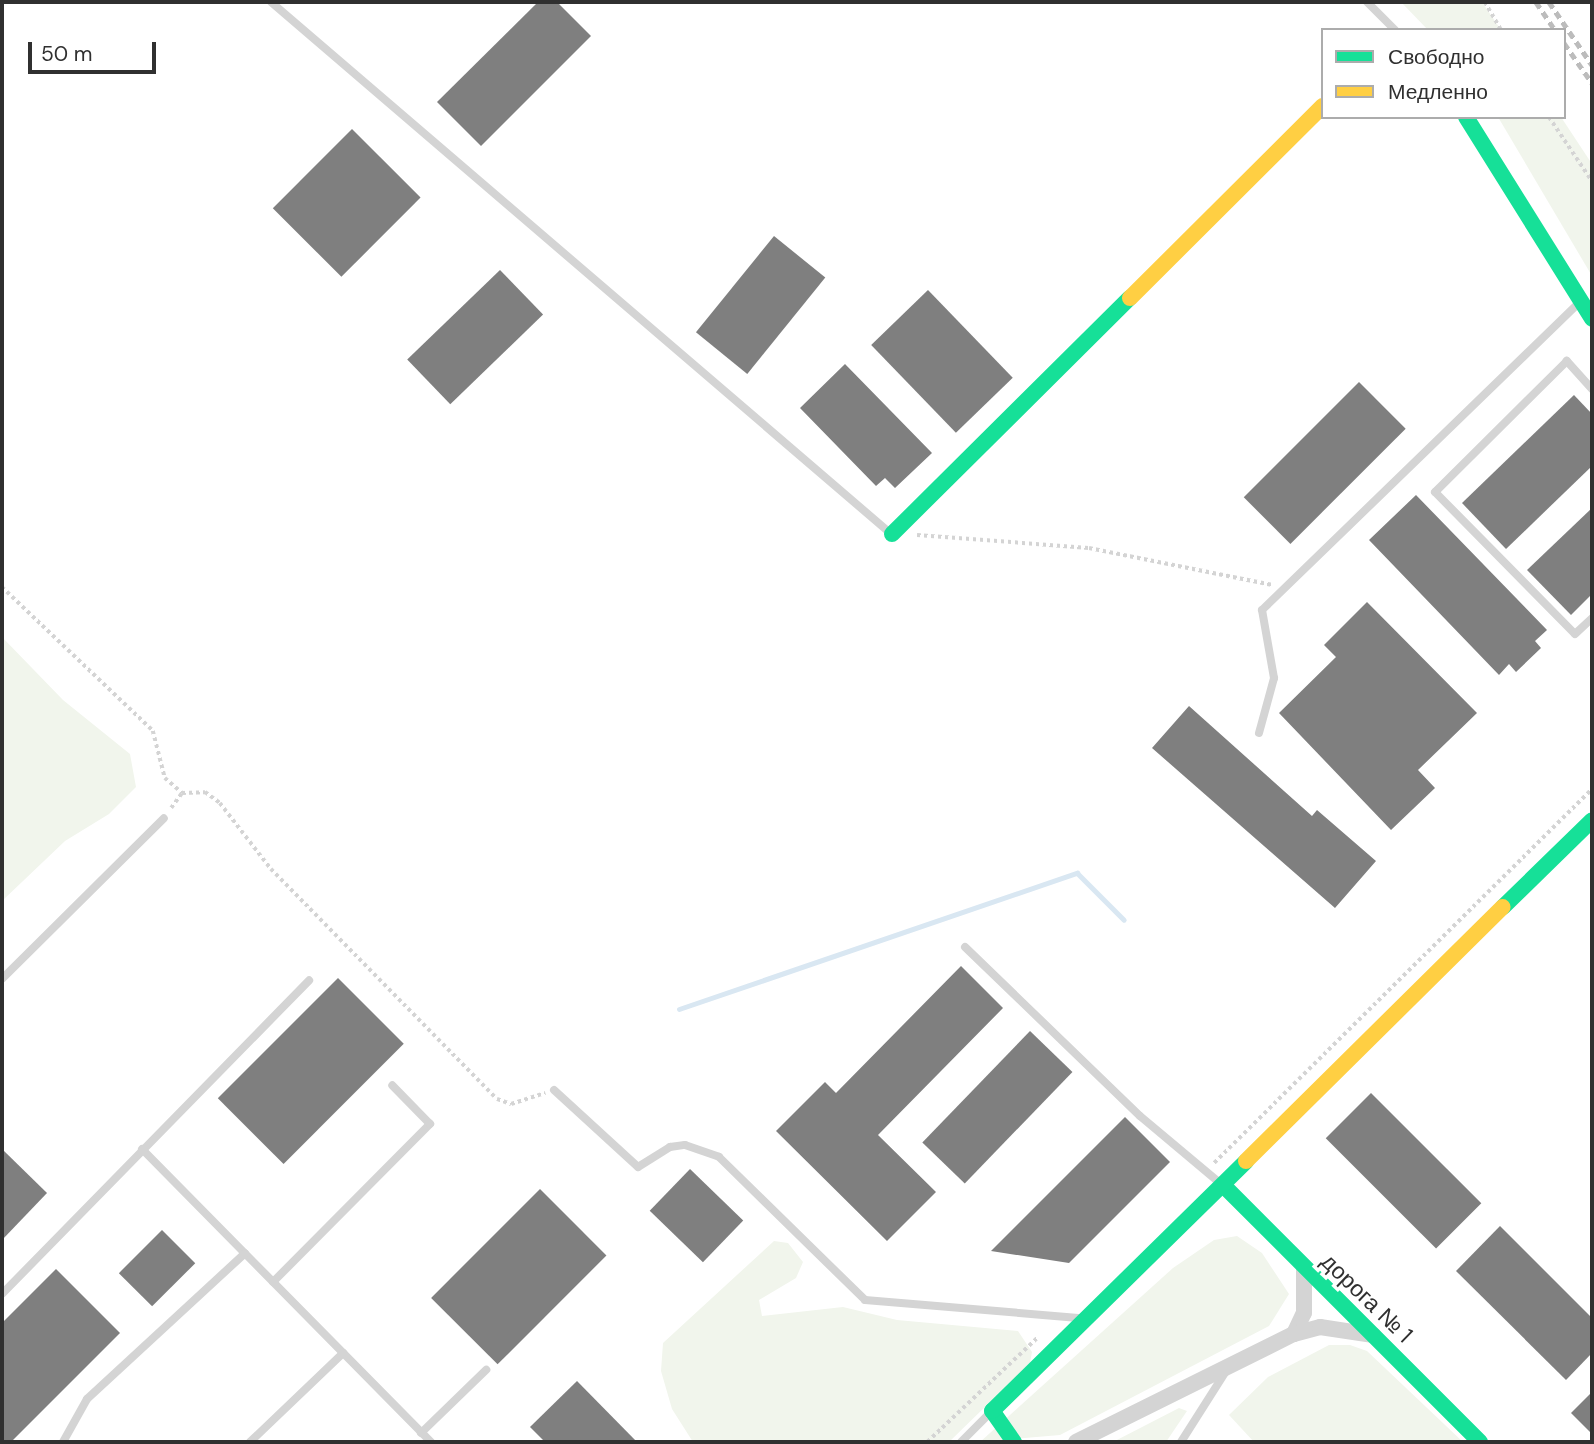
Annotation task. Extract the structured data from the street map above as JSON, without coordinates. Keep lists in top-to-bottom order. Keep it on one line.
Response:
{"streets":{"street":["дорога № 1"]},"legend":["Свободно","Медленно"],"scale_bar":"50 m"}
